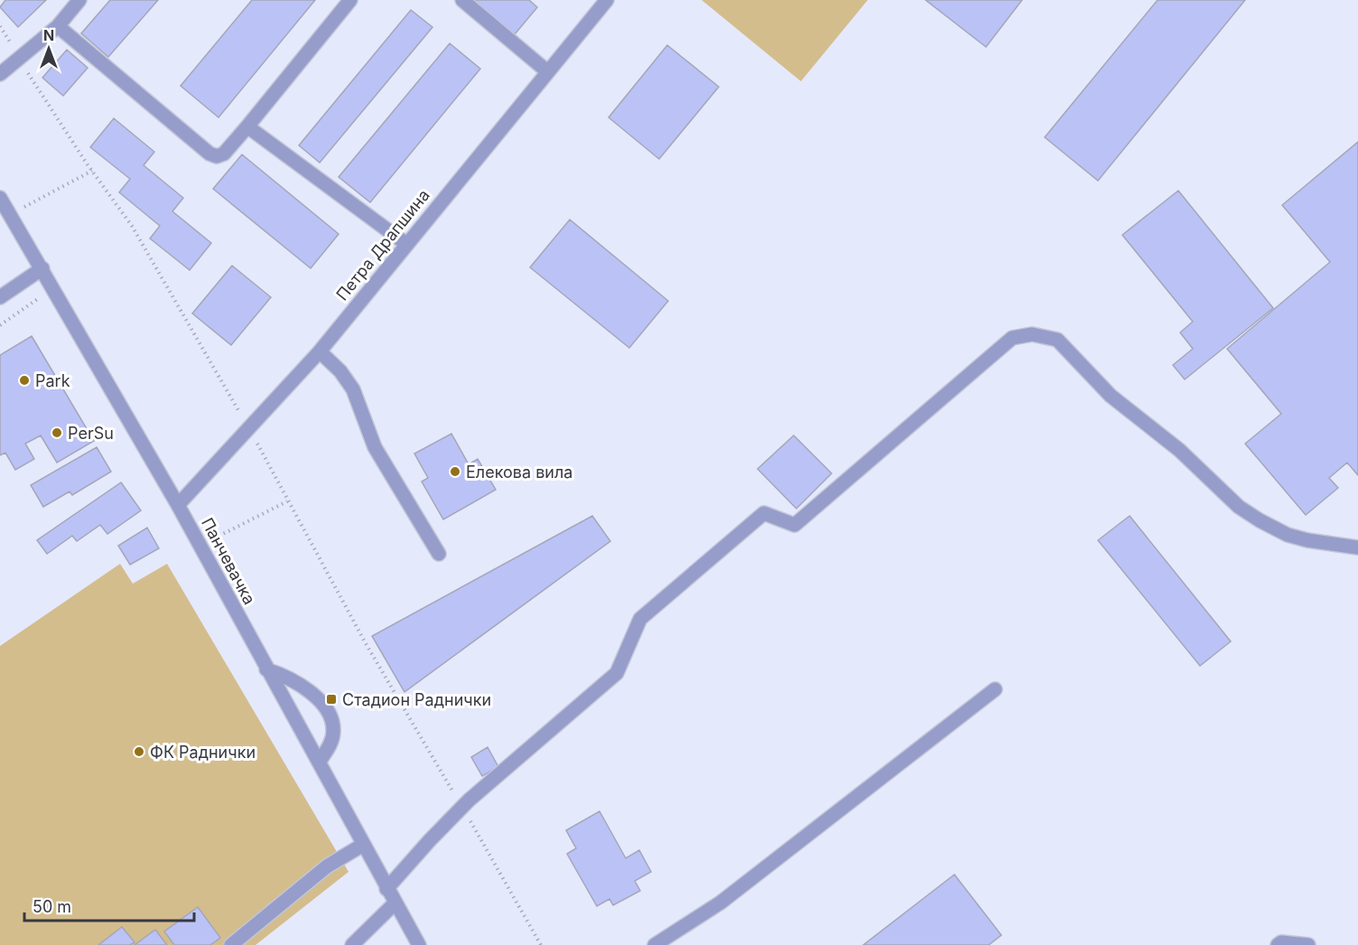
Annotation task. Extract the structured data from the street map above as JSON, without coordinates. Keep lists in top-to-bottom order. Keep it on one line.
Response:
{"streets":{"street":["Петра Драпшина","Панчевачка"]},"crossings":[["Петра Драпшина","Панчевачка"]],"places":{"other":["Park","PerSu","Елекова вила","ФК Раднички"],"transit":["Стадион Раднички"]},"scale_bar":"50 m","north":"top"}
